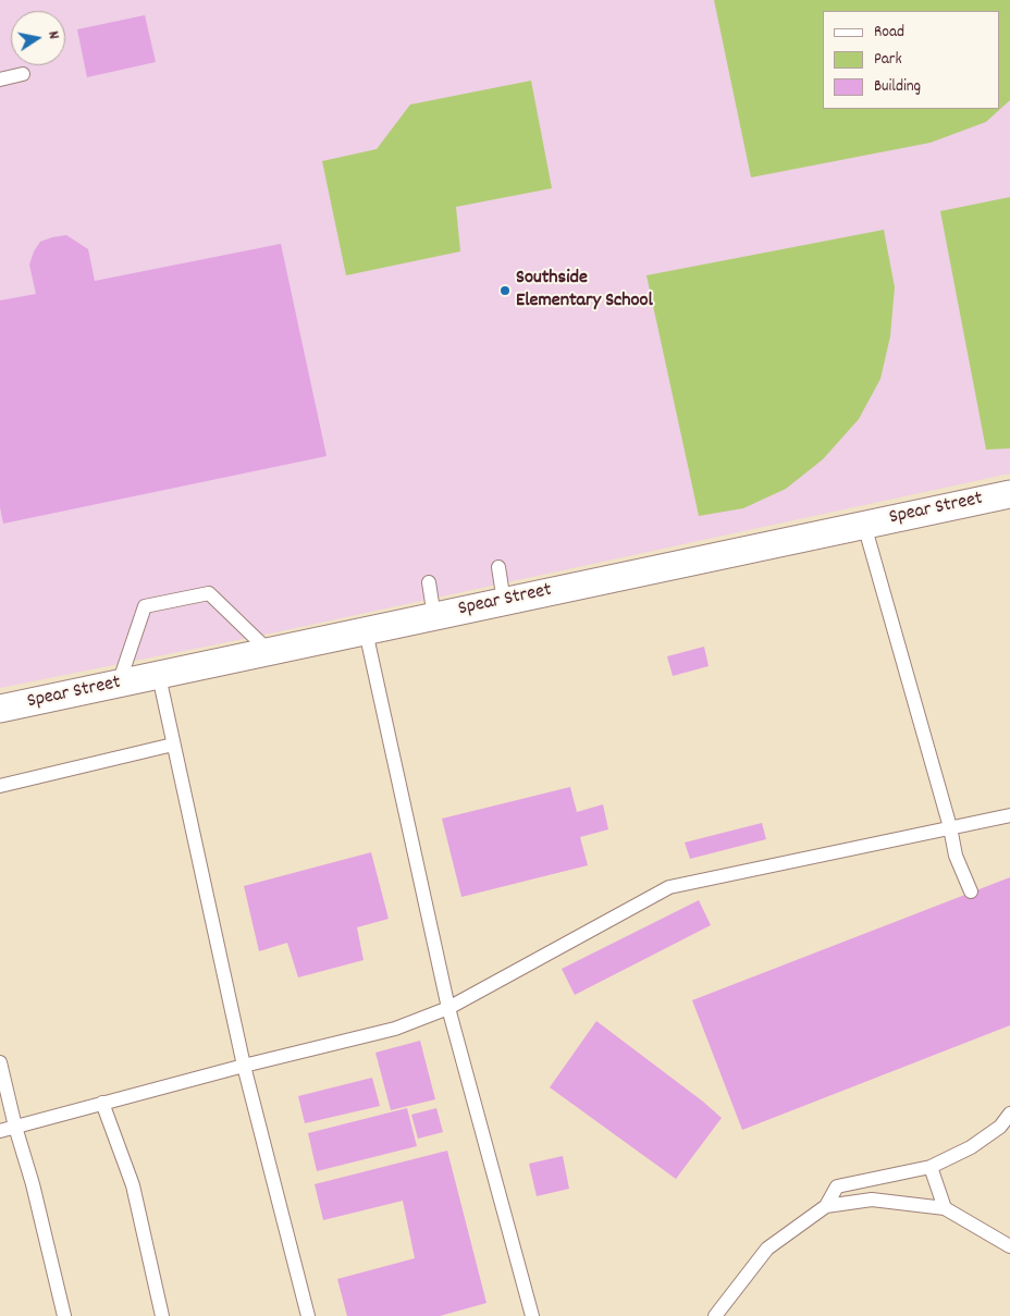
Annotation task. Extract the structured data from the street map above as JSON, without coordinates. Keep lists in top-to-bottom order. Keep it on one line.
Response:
{"streets":{"street":["Spear Street"]},"places":["Southside Elementary School"],"legend":["Road","Park","Building"],"north":"right"}
